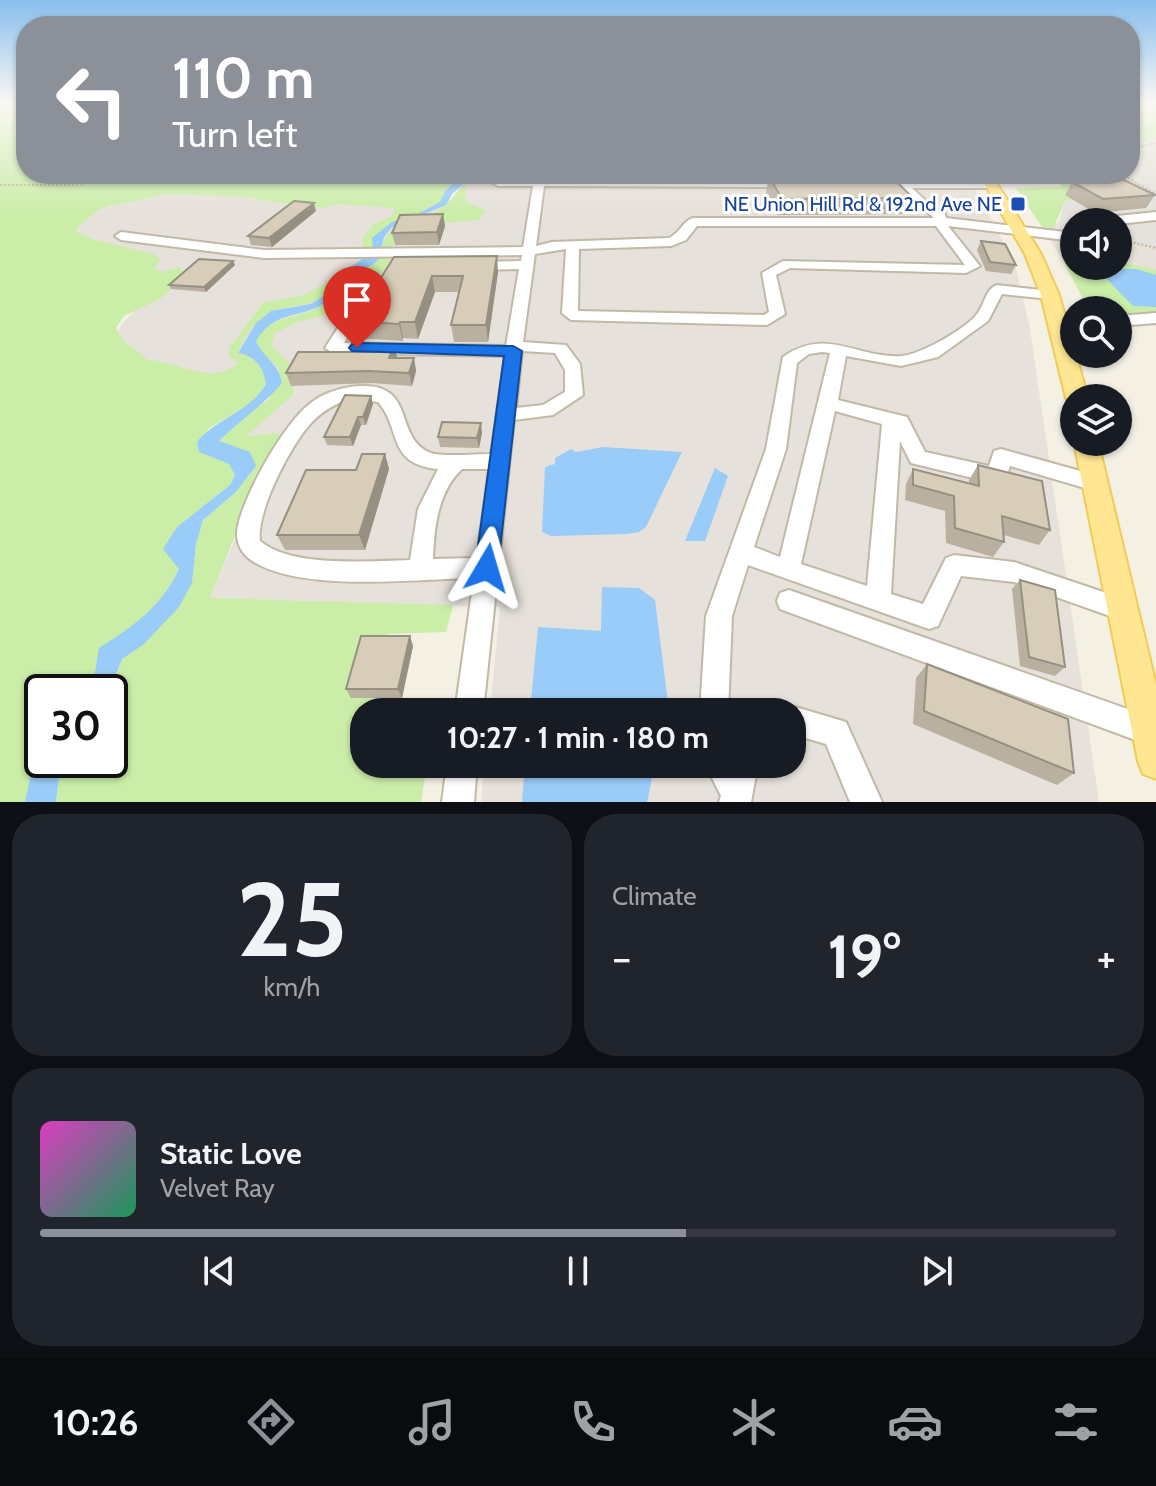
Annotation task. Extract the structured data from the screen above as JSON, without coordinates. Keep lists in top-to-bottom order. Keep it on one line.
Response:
{"places":{"transit":["NE Union Hill Rd & 192nd Ave NE"]},"page":{"turn":["110 m","Turn left"],"limit":"30","trip":"10:27 · 1 min · 180 m","tile":[["25","km/h"],"Climate"],"heat":["−","19°","+"],"song":["Static Love","Velvet Ray"],"tabs":"10:26"}}
